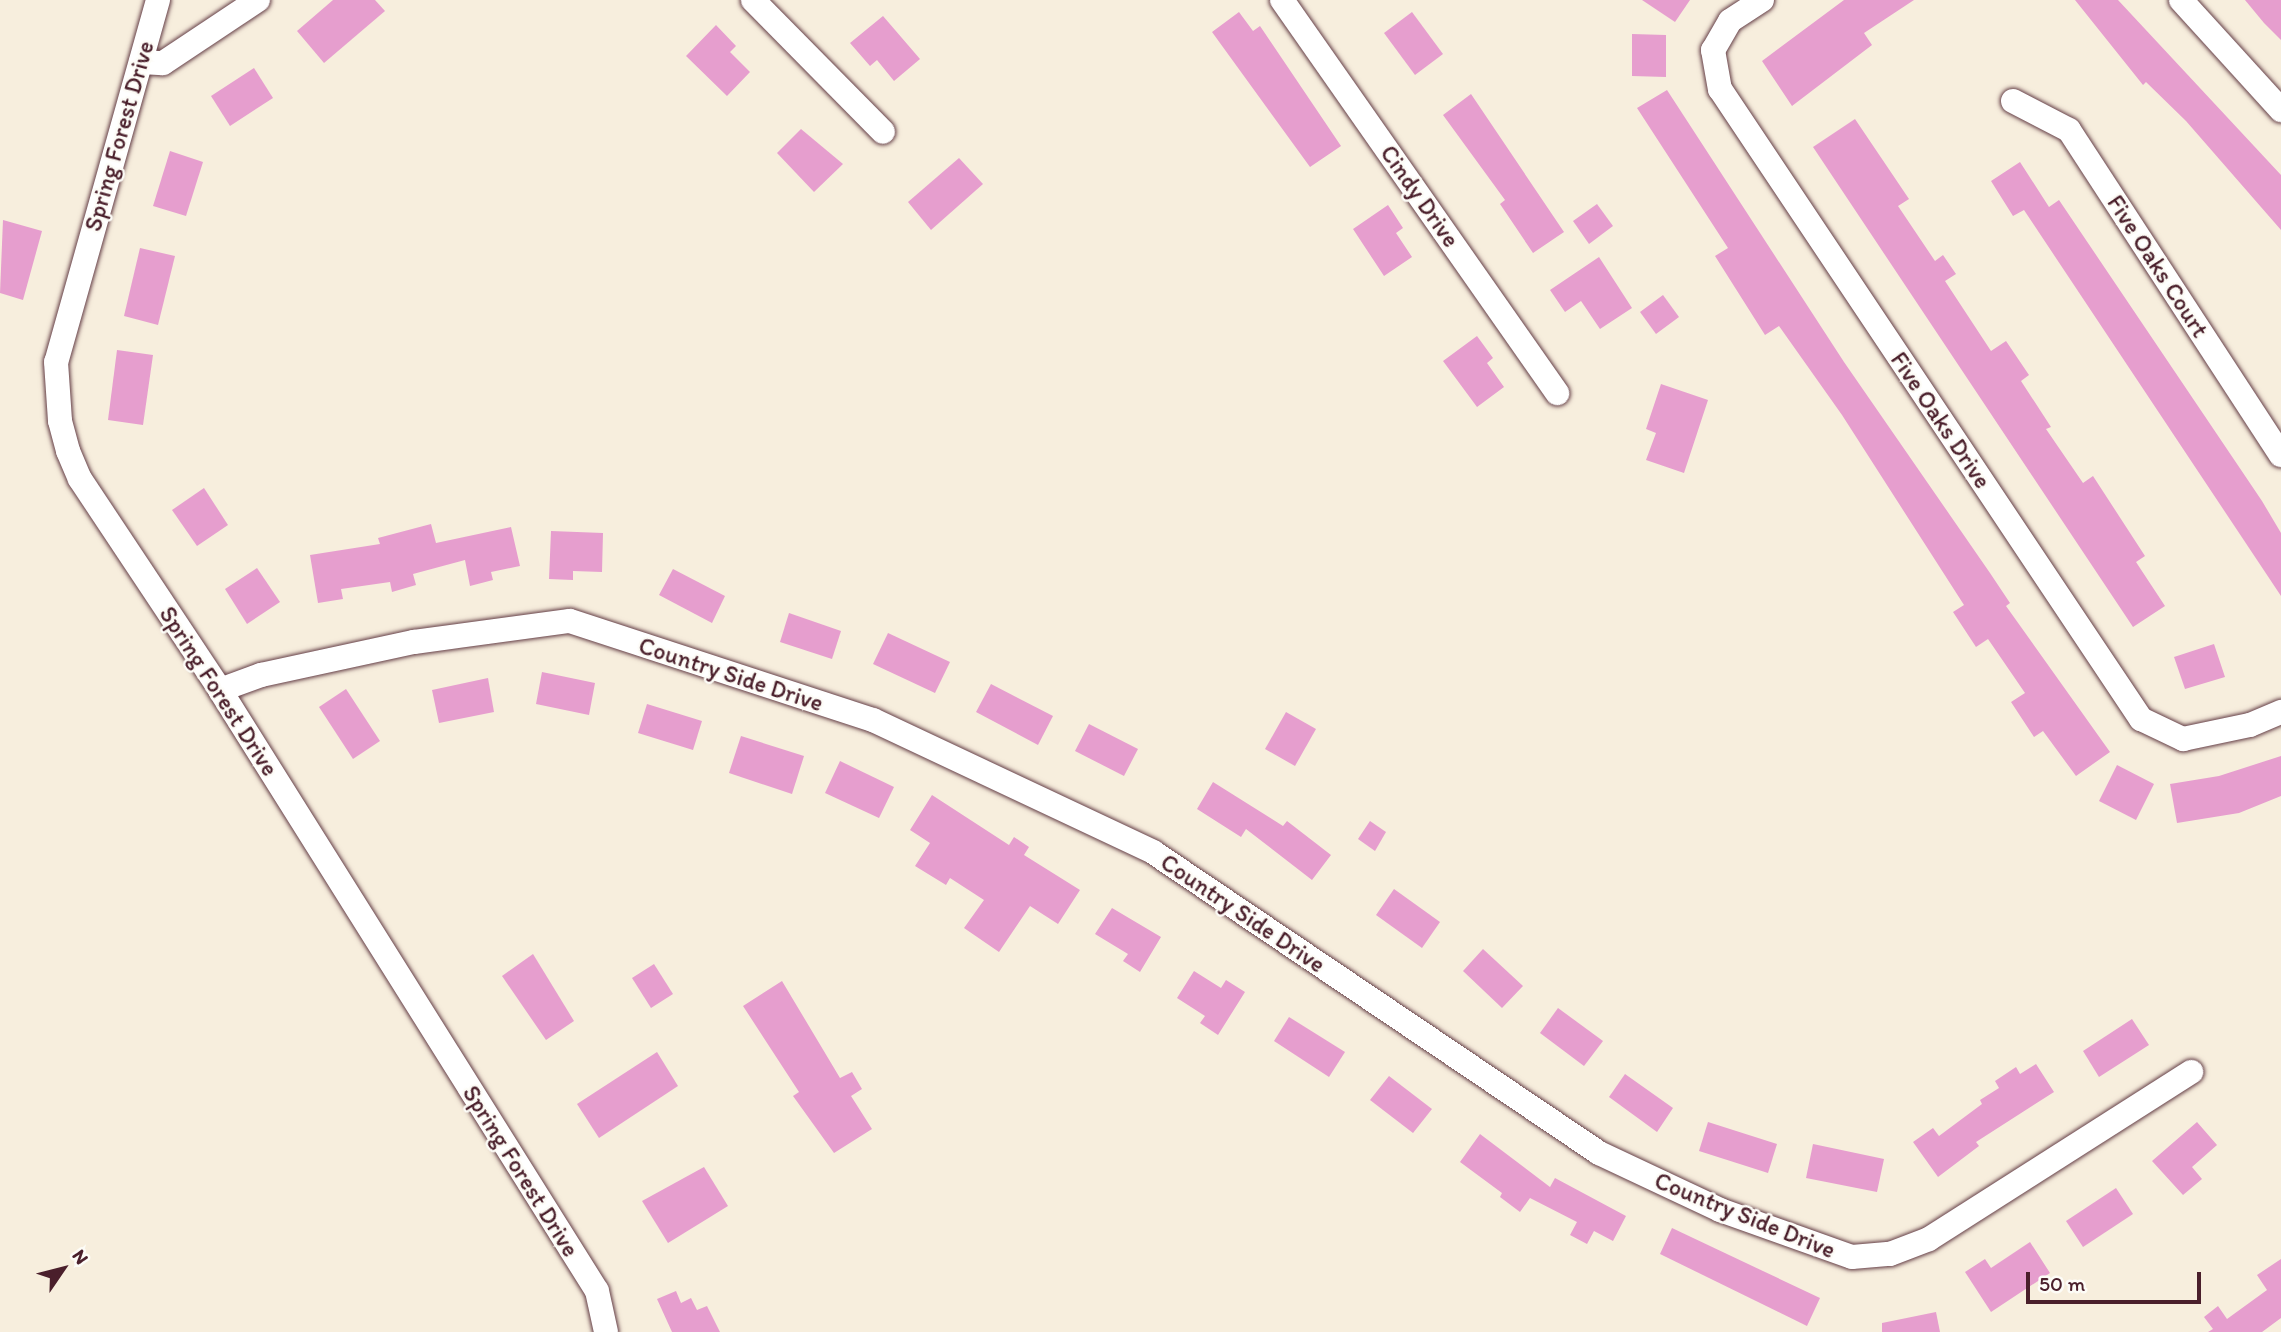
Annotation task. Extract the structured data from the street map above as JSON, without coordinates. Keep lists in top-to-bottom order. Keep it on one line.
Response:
{"streets":{"street":["Spring Forest Drive","Cindy Drive","Five Oaks Court","Five Oaks Drive","Country Side Drive"]},"crossings":[["Spring Forest Drive","Country Side Drive"]],"scale_bar":"50 m","north":"top right"}
